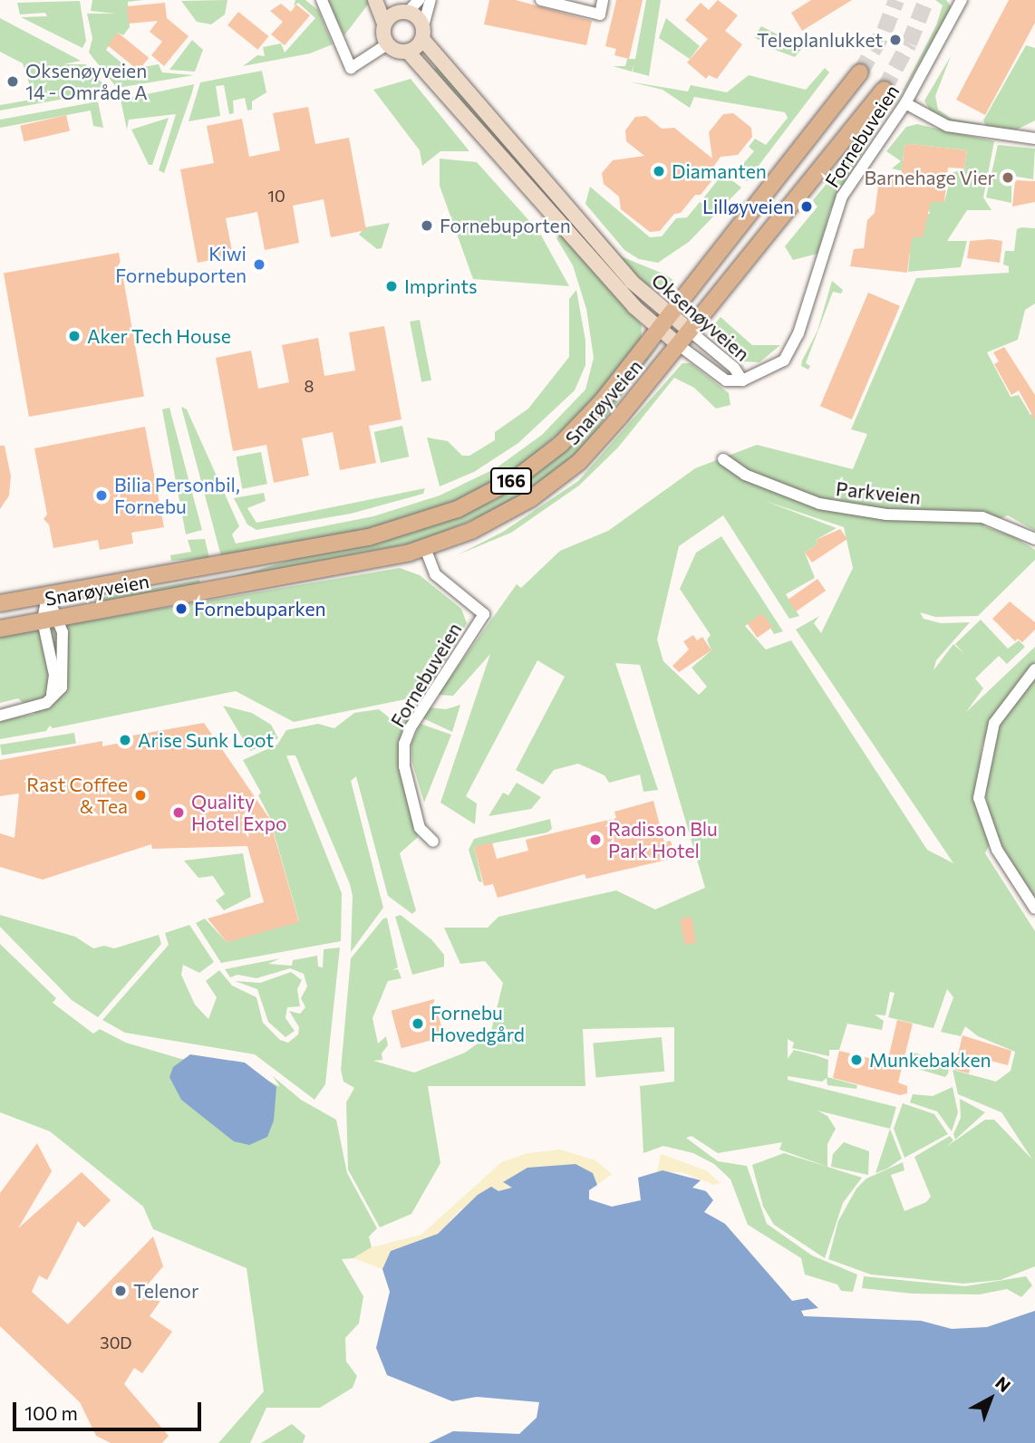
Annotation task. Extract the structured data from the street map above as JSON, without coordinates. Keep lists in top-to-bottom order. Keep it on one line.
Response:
{"streets":{"main road":["Snarøyveien","166"],"street":["Fornebuveien","Oksenøyveien","Parkveien"]},"crossings":[["Fornebuveien","Oksenøyveien"],["Fornebuveien","Snarøyveien"],["Oksenøyveien","Snarøyveien"]],"places":["Teleplanlukket","Oksenøyveien 14 - Område A","Diamanten","Barnehage Vier","Lilløyveien","Fornebuporten","Kiwi Fornebuporten","Imprints","Aker Tech House","Bilia Personbil, Fornebu","Fornebuparken","Arise Sunk Loot","Rast Coffee & Tea","Quality Hotel Expo","Radisson Blu Park Hotel","Fornebu Hovedgård","Munkebakken","Telenor"],"house_numbers":["10","8","30D"],"scale_bar":"100 m","north":"top right"}
